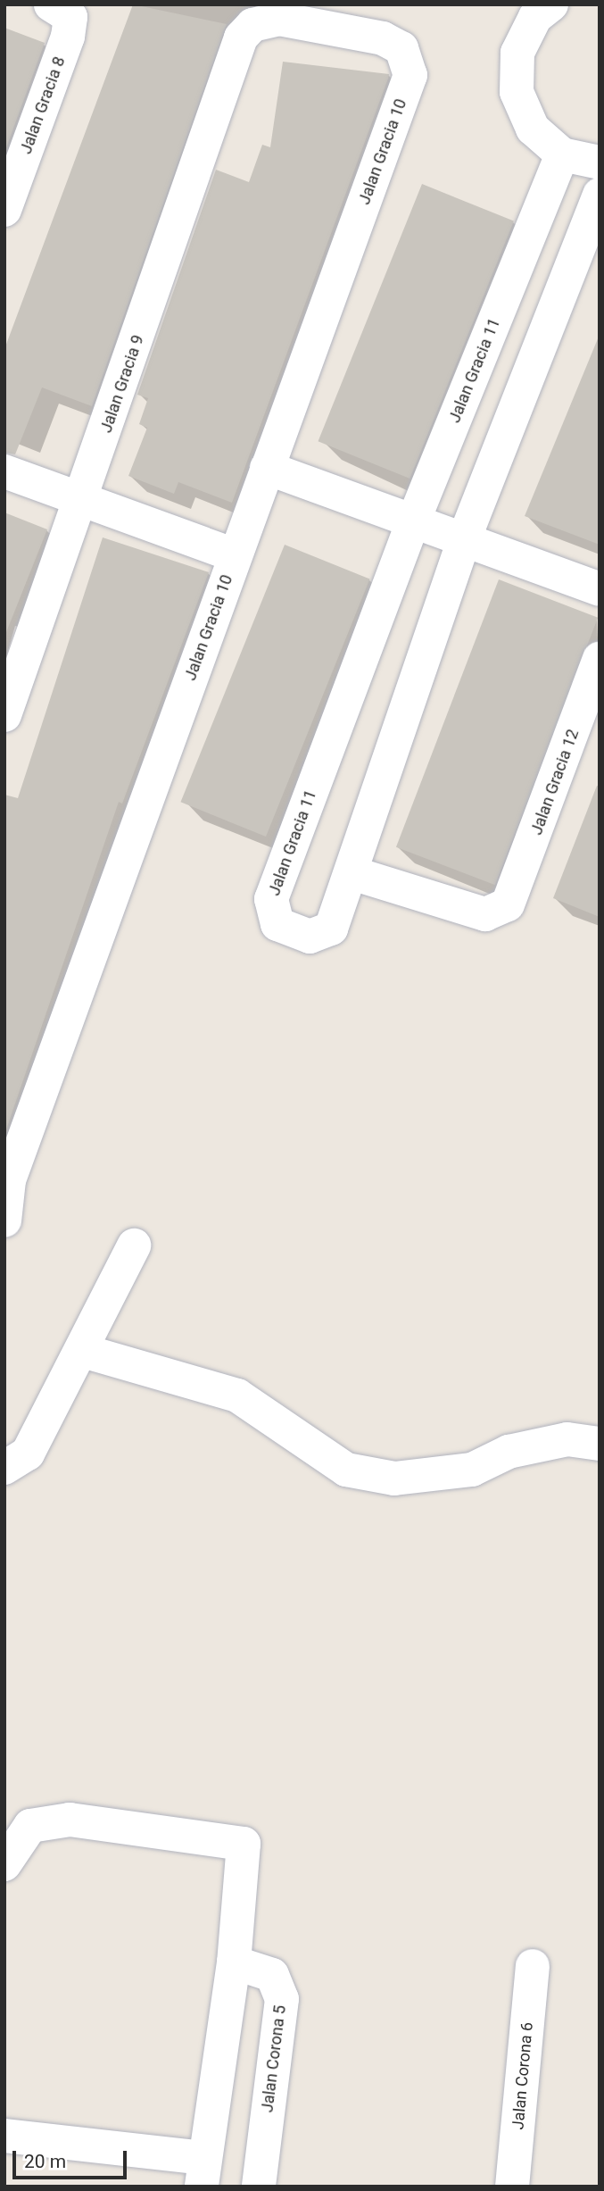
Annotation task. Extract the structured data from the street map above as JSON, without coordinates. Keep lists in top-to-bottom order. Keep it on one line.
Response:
{"streets":{"street":["Jalan Gracia 8","Jalan Gracia 10","Jalan Gracia 11","Jalan Gracia 9","Jalan Gracia 12","Jalan Corona 5","Jalan Corona 6"]},"crossings":[["Jalan Gracia 10","Jalan Gracia 9"],["Jalan Gracia 11","Jalan Gracia 12"]],"scale_bar":"20 m"}
